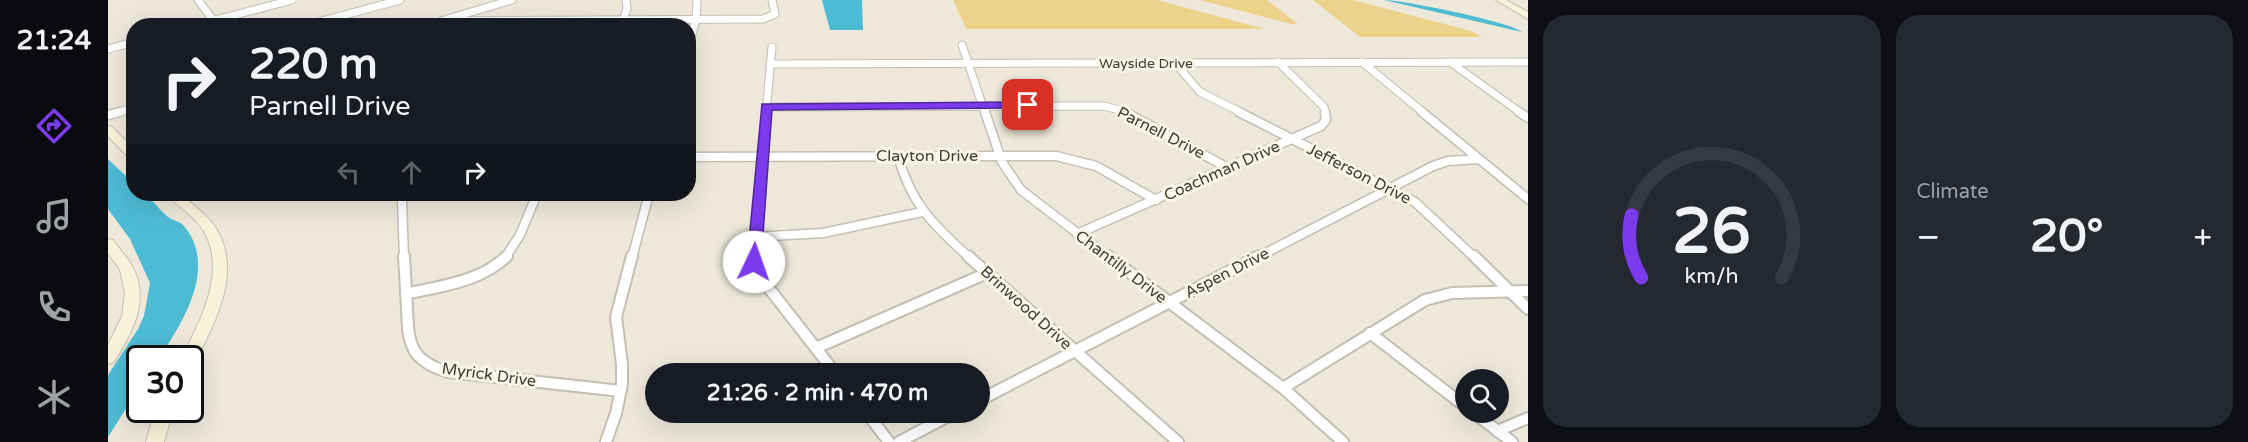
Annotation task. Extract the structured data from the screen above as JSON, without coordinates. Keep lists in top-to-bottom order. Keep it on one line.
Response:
{"streets":{"street":["Wayside Drive","Parnell Drive","Clayton Drive","Coachman Drive","Jefferson Drive","Chantilly Drive","Aspen Drive","Brinwood Drive","Myrick Drive"]},"crossings":[["Wayside Drive","Coachman Drive"],["Wayside Drive","Jefferson Drive"],["Wayside Drive","Chantilly Drive"],["Parnell Drive","Coachman Drive"],["Parnell Drive","Chantilly Drive"],["Clayton Drive","Coachman Drive"],["Clayton Drive","Chantilly Drive"],["Clayton Drive","Brinwood Drive"],["Coachman Drive","Jefferson Drive"],["Coachman Drive","Chantilly Drive"],["Jefferson Drive","Aspen Drive"],["Chantilly Drive","Aspen Drive"],["Aspen Drive","Brinwood Drive"]],"page":{"tabs":"21:24","tile":"Climate","turn":["220 m","Parnell Drive"],"heat":["−","20°","+"],"limit":"30","trip":"21:26 · 2 min · 470 m","gauge":["26","km/h"]}}
